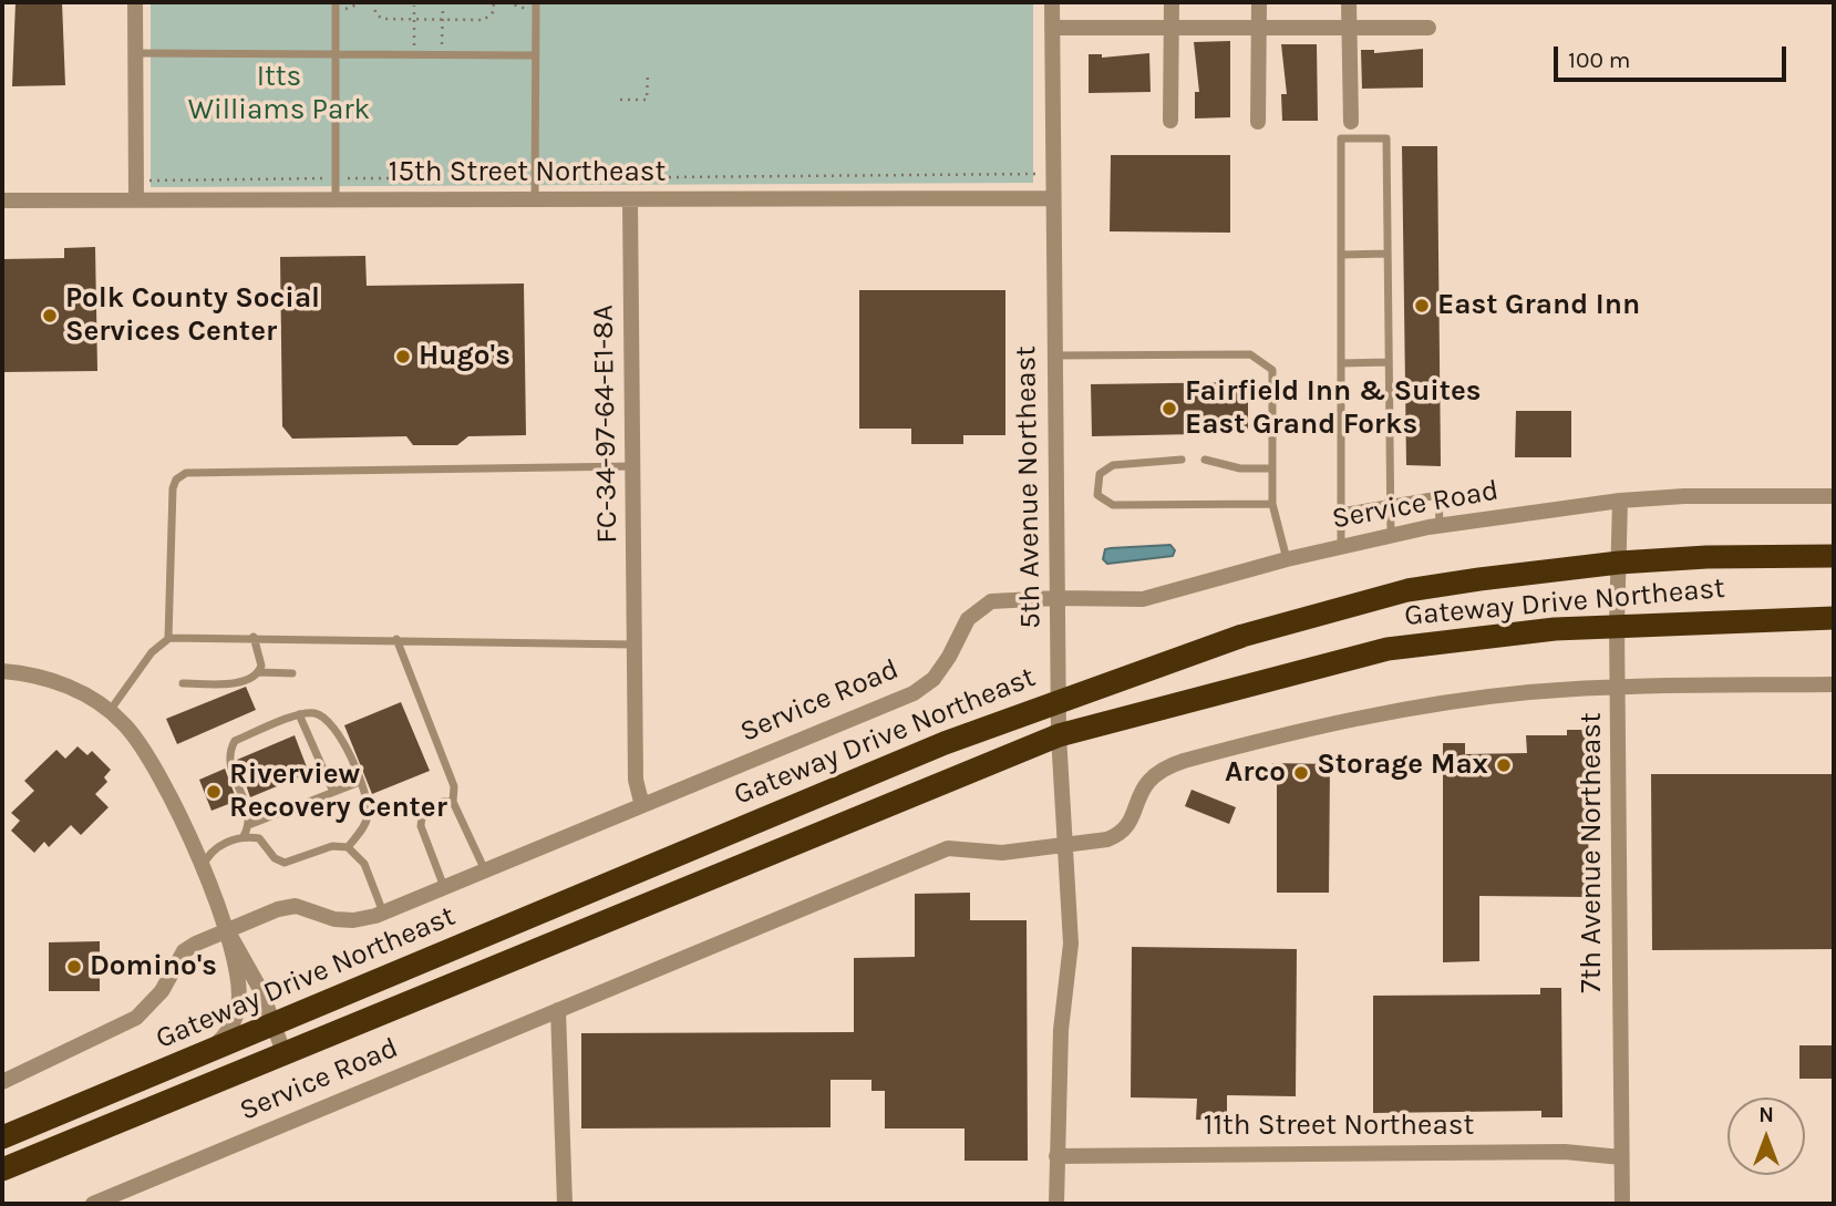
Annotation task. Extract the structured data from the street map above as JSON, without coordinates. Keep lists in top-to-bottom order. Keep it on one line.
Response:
{"streets":{"highway":["Gateway Drive Northeast"],"street":["15th Street Northeast","FC-34-97-64-E1-8A","5th Avenue Northeast","Service Road","7th Avenue Northeast","11th Street Northeast"]},"crossings":[["15th Street Northeast","FC-34-97-64-E1-8A"],["15th Street Northeast","5th Avenue Northeast"],["FC-34-97-64-E1-8A","Service Road"],["5th Avenue Northeast","Service Road"],["5th Avenue Northeast","Gateway Drive Northeast"],["5th Avenue Northeast","11th Street Northeast"],["Service Road","7th Avenue Northeast"],["Gateway Drive Northeast","7th Avenue Northeast"],["7th Avenue Northeast","11th Street Northeast"]],"parks":["Itts Williams Park"],"places":["East Grand Inn","Polk County Social Services Center","Hugo's","Fairfield Inn & Suites East Grand Forks","Storage Max","Arco","Riverview Recovery Center","Domino's"],"scale_bar":"100 m","north":"top"}
